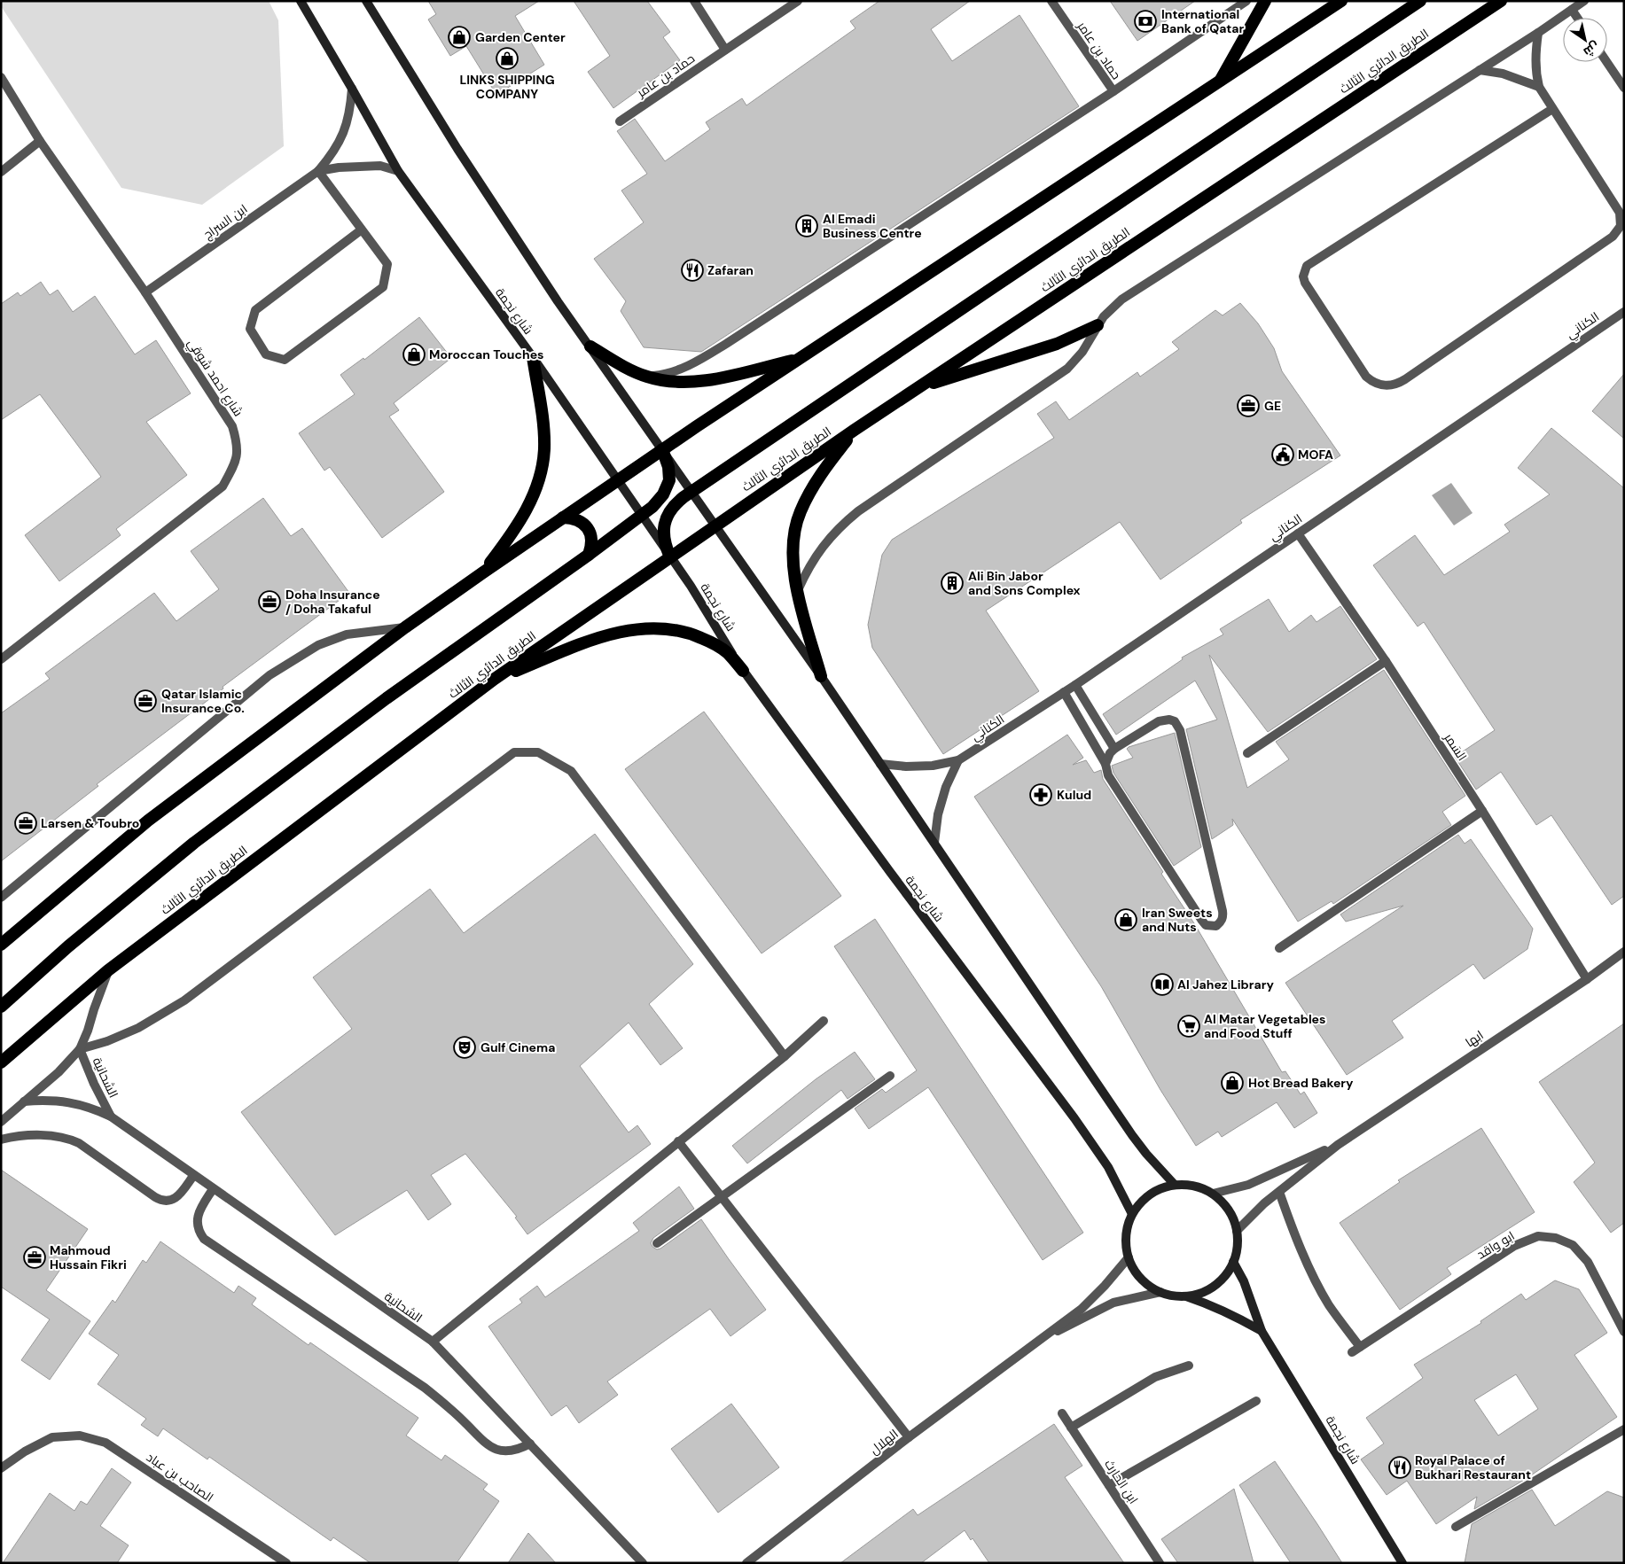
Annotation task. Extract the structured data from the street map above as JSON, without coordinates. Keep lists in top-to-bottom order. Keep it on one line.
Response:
{"streets":{"highway":["الطريق الدائري الثالث"],"main road":["شارع نجمة"],"street":["حماد بن عامر","ابن السراج","الكناني","شارع احمد شوقي","السَمر","ابها","الشحانية","ابو واقد","الهلال","الصاحب بن عباد","ابن الحارث"]},"crossings":[["الطريق الدائري الثالث","شارع نجمة"],["ابن السراج","شارع نجمة"],["ابن السراج","شارع احمد شوقي"],["شارع نجمة","ابها"],["شارع نجمة","الهلال"],["الكناني","السَمر"],["السَمر","ابها"],["ابها","ابو واقد"],["ابها","الهلال"]],"places":{"bank":["International Bank of Qatar"],"shop":["Garden Center","LINKS SHIPPING COMPANY","Moroccan Touches","Iran Sweets and Nuts","Hot Bread Bakery"],"building":["Al Emadi Business Centre","Ali Bin Jabor and Sons Complex"],"restaurant":["Zafaran","Royal Palace of Bukhari Restaurant"],"office":["GE","Doha Insurance / Doha Takaful","Qatar Islamic Insurance Co.","Larsen & Toubro","Mahmoud Hussain Fikri"],"public building":["MOFA"],"pharmacy":["Kulud"],"library":["Al Jahez Library"],"supermarket":["Al Matar Vegetables and Food Stuff"],"theatre":["Gulf Cinema"]},"north":"bottom right"}
